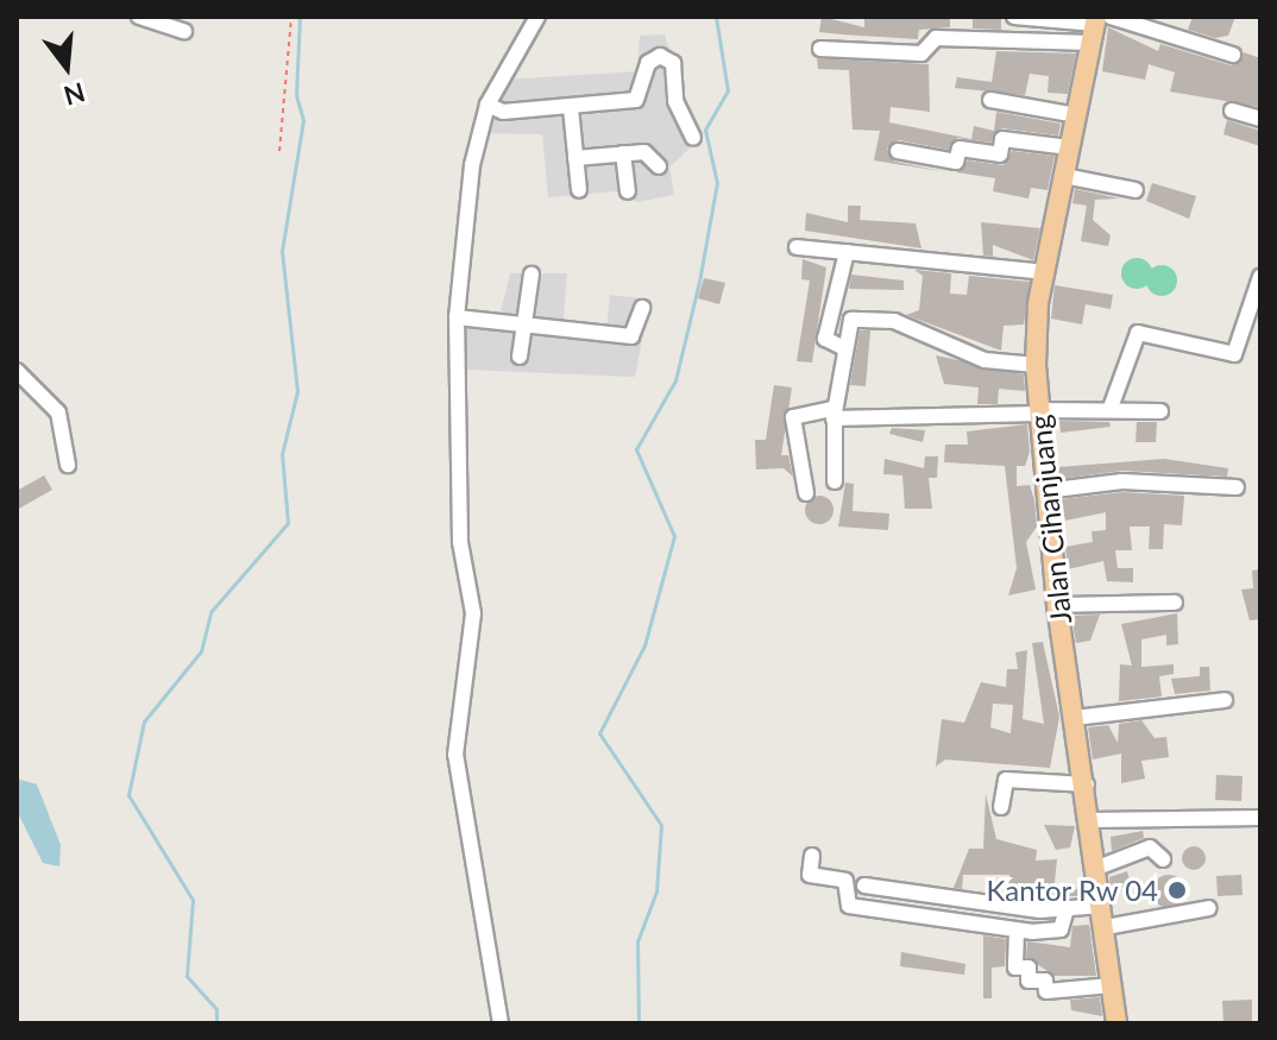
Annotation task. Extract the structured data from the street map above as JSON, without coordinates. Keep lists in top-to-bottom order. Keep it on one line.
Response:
{"streets":{"main road":["Jalan Cihanjuang"]},"places":["Kantor Rw 04"],"north":"bottom"}
